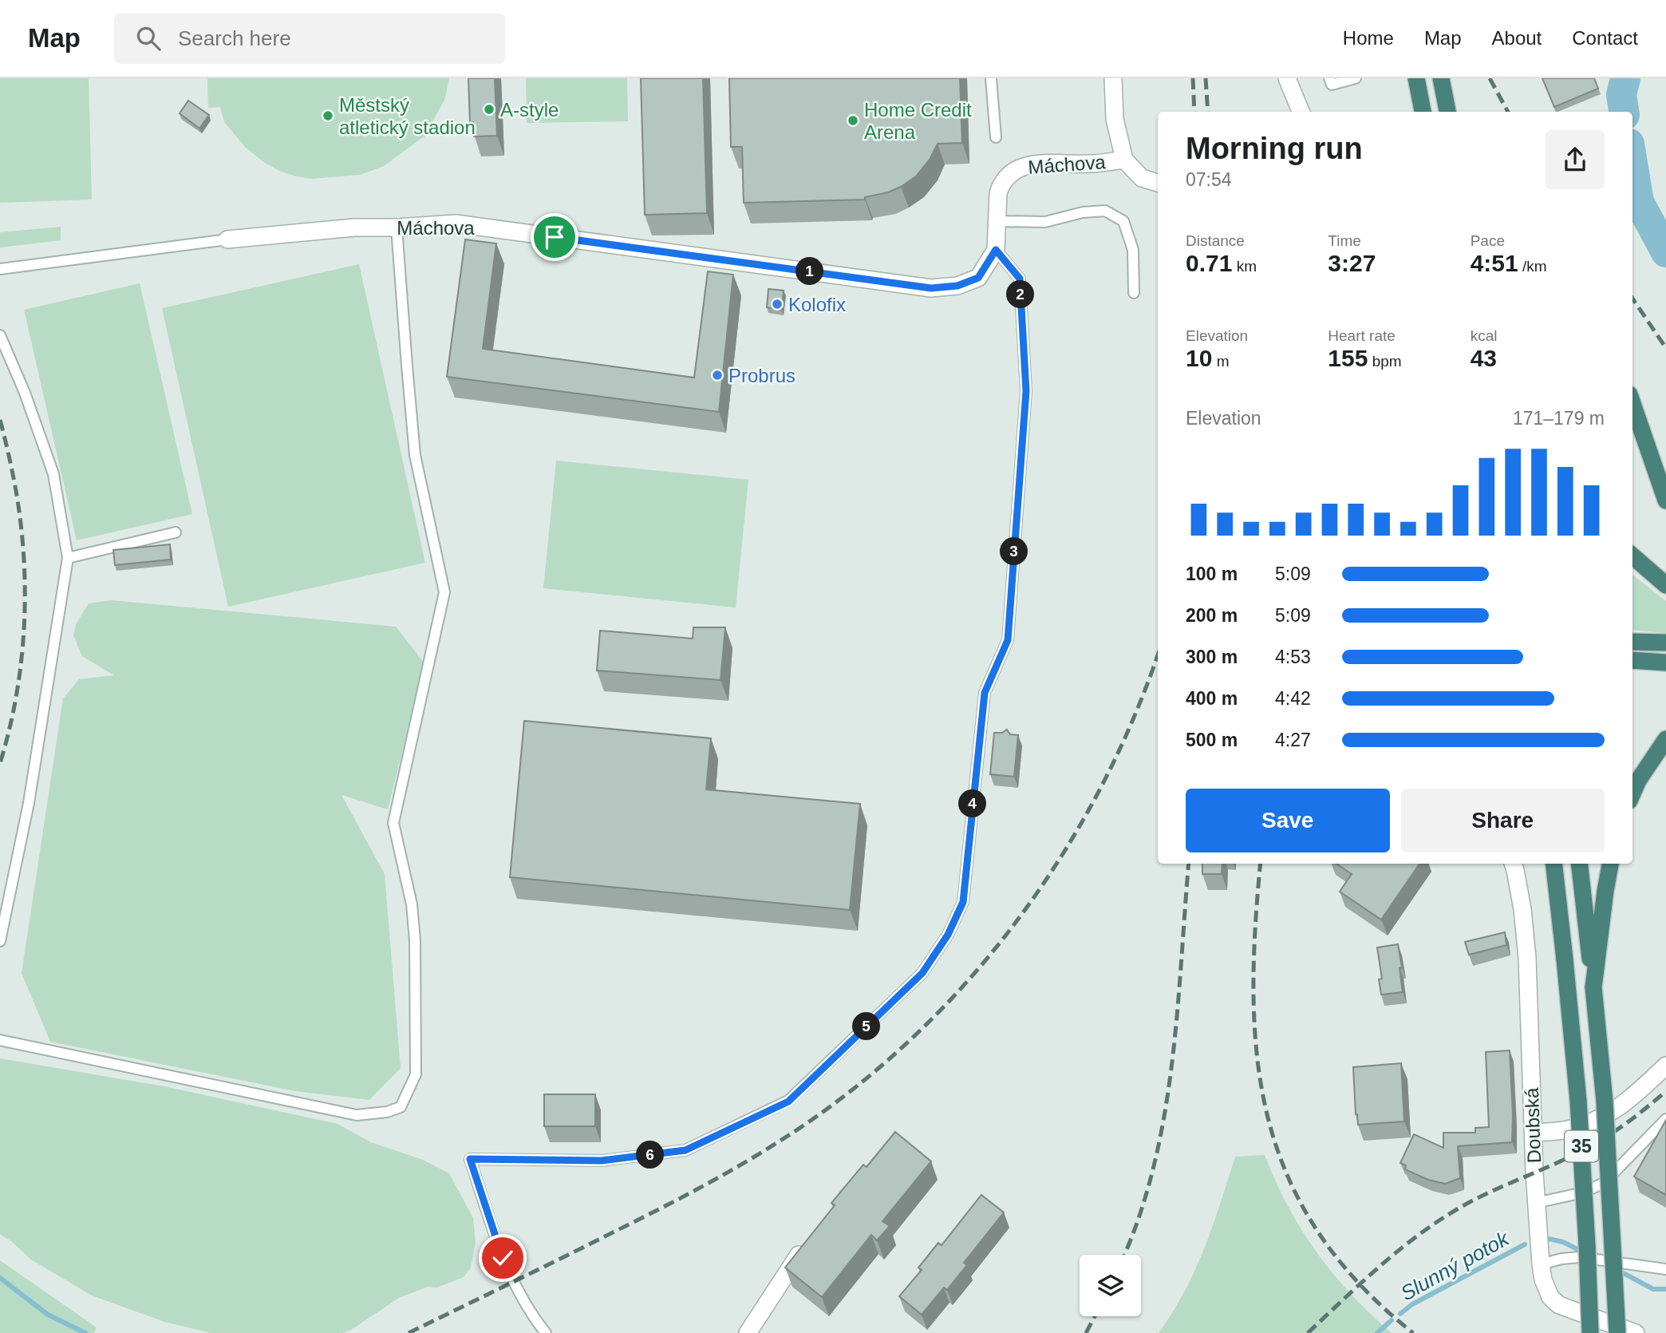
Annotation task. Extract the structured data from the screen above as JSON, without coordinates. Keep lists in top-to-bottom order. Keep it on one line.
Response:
{"streets":{"highway":["35"],"street":["Máchova","Doubská"]},"water":["Slunný potok"],"places":["A-style","Městský atletický stadion","Home Credit Arena","Kolofix","Probrus"],"page":{"header":"Map","search":"Search here","nav":["Home","Map","About","Contact"],"heading":["Morning run","07:54"],"stats":[["Distance","0.71 km"],["Time","3:27"],["Pace","4:51 /km"],["Elevation","10 m"],["Heart rate","155 bpm"],["kcal","43"]],"pins":["1","2","3","4","5","6"],"chart":["Elevation","171–179 m"],"list":[{"name":"100 m","note":"5:09"},{"name":"200 m","note":"5:09"},{"name":"300 m","note":"4:53"},{"name":"400 m","note":"4:42"},{"name":"500 m","note":"4:27"}],"buttons":["Save","Share"]}}
